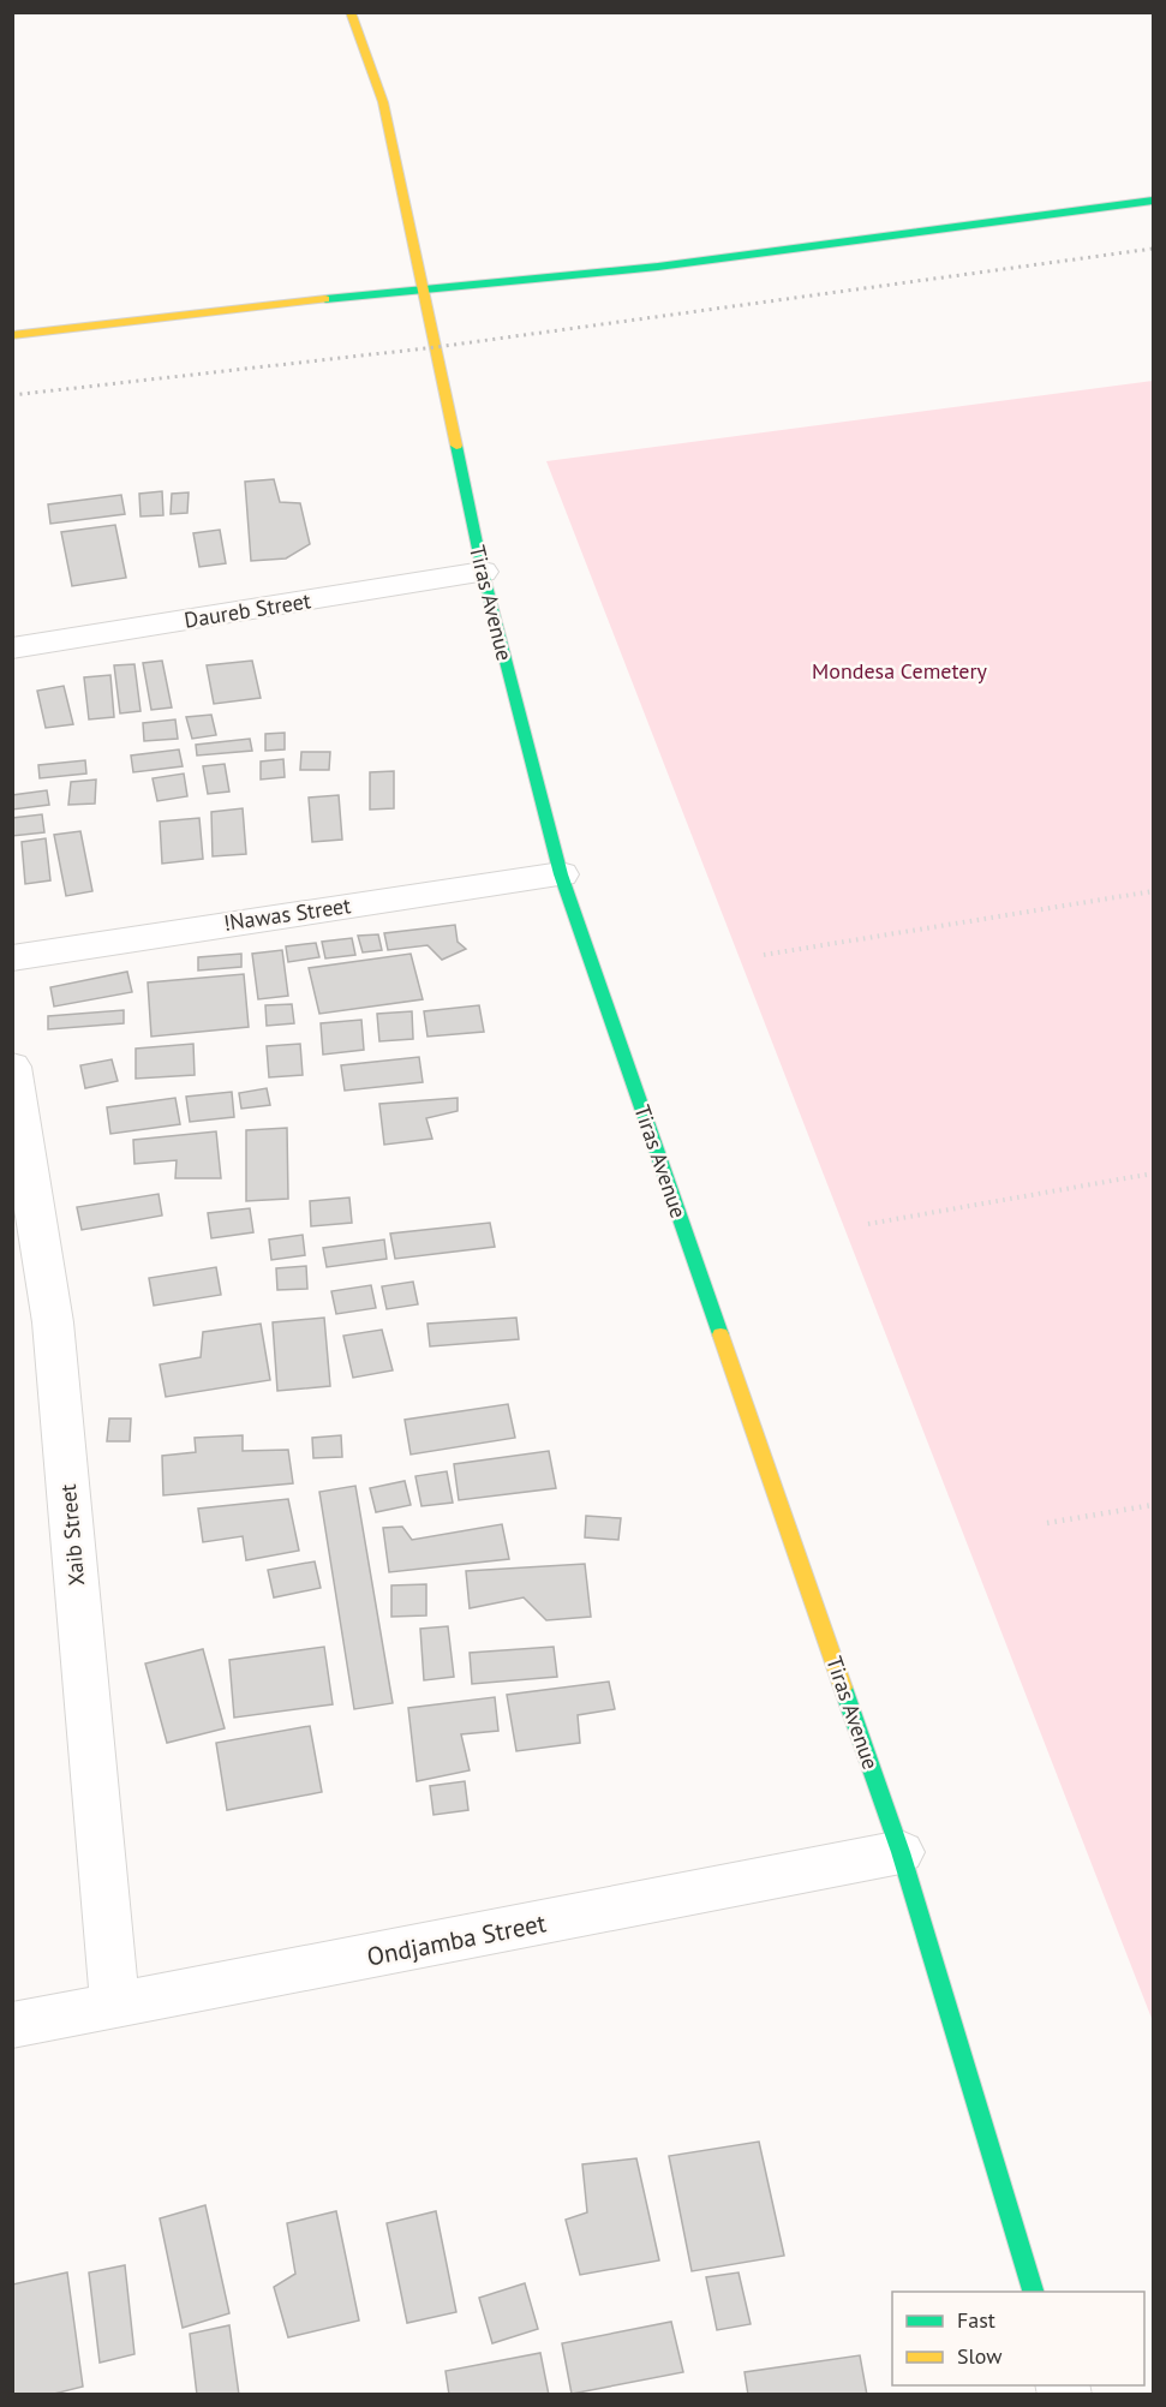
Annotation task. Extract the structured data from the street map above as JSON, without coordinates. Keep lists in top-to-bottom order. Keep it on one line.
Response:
{"streets":{"street":["Tiras Avenue","Daureb Street","!Nawas Street","Xaib Street","Ondjamba Street"]},"crossings":[["Tiras Avenue","Daureb Street"],["Tiras Avenue","!Nawas Street"],["Tiras Avenue","Ondjamba Street"],["Xaib Street","Ondjamba Street"]],"parks":["Mondesa Cemetery"],"legend":["Fast","Slow"]}
